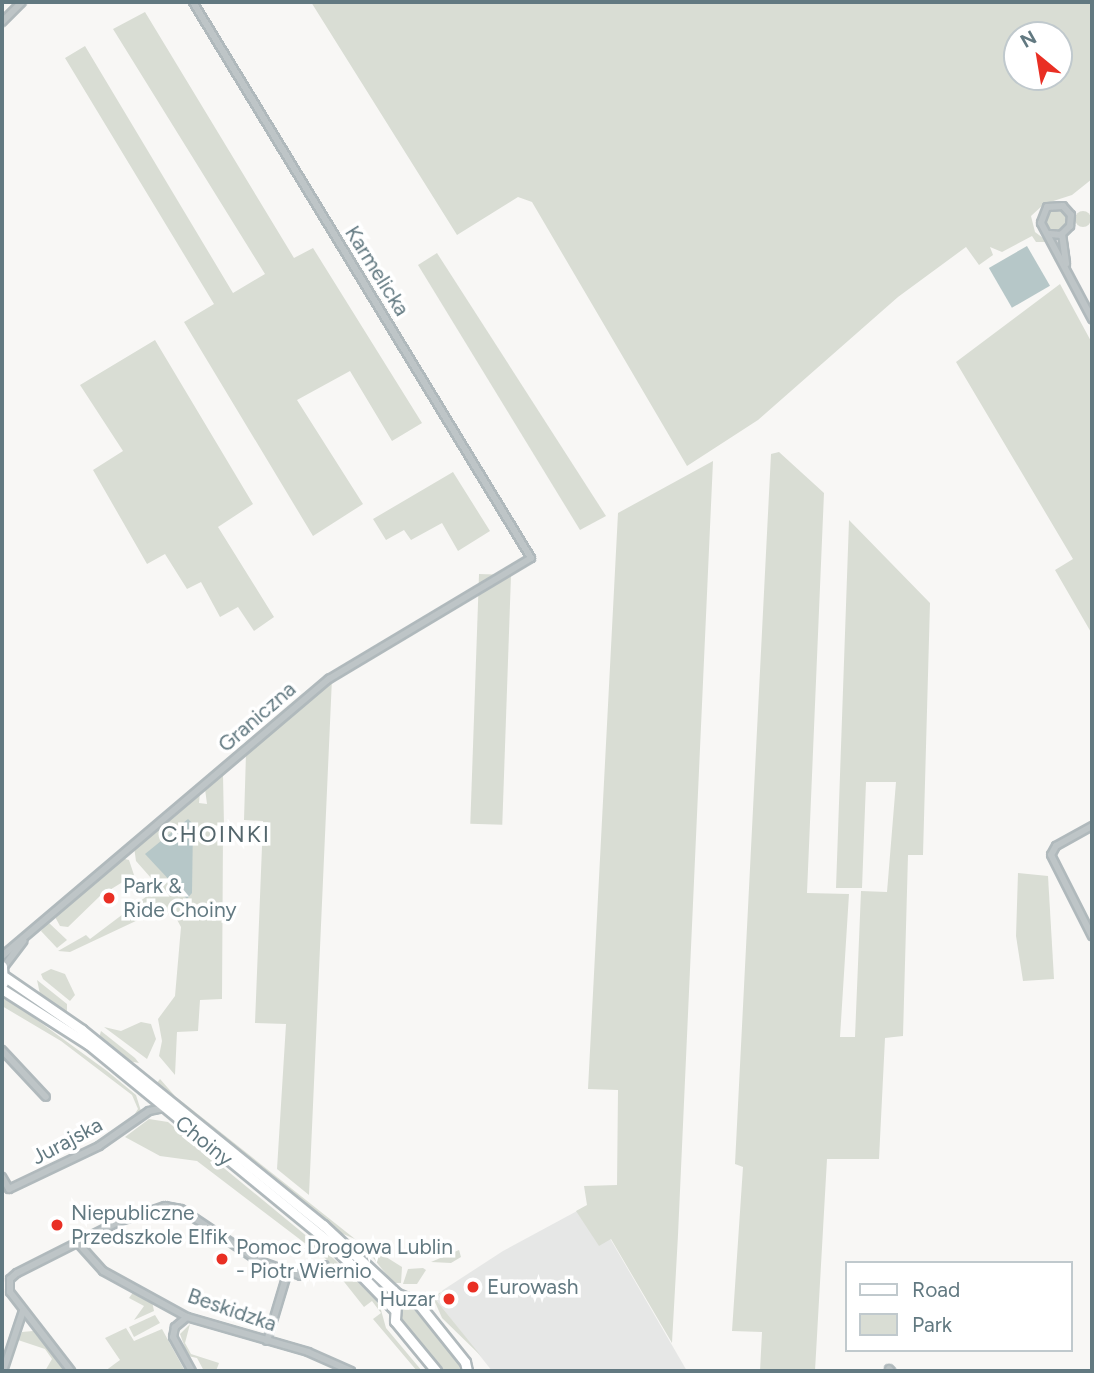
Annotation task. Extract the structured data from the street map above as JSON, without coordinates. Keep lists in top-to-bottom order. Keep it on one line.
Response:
{"streets":{"street":["Karmelicka","Graniczna","Jurajska","Choiny","Beskidzka"]},"crossings":[["Karmelicka","Graniczna"],["Graniczna","Choiny"],["Jurajska","Choiny"]],"districts":["CHOINKI"],"places":["Park & Ride Choiny","Niepubliczne Przedszkole Elfik","Pomoc Drogowa Lublin - Piotr Wiernio","Eurowash","Huzar"],"legend":["Road","Park"],"north":"top left"}
